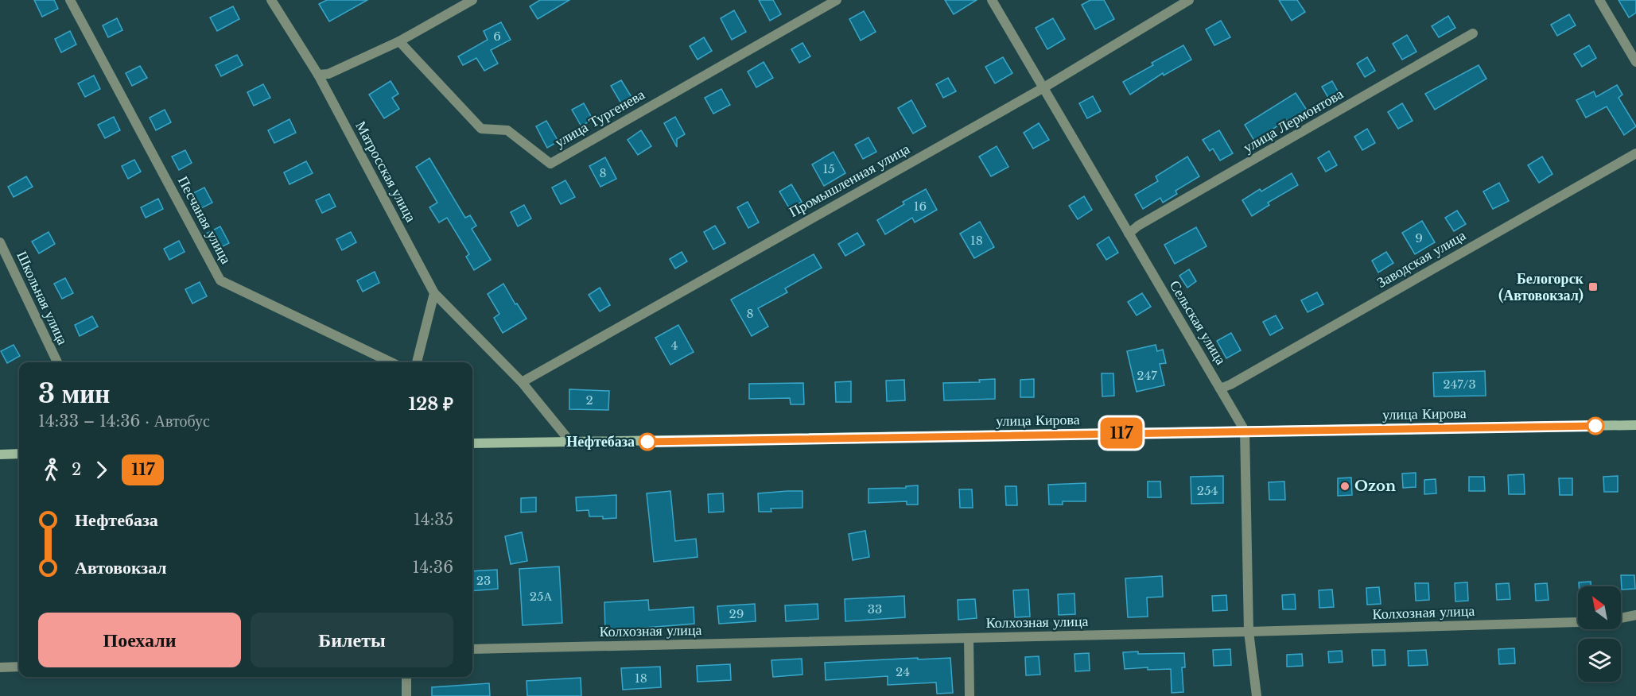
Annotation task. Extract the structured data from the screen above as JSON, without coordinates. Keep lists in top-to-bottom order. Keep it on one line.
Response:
{"streets":{"main road":["улица Кирова"],"street":["улица Тургенева","улица Лермонтова","Матросская улица","Промышленная улица","Песчаная улица","Заводская улица","Школьная улица","Сельская улица","Колхозная улица"]},"crossings":[["улица Лермонтова","Сельская улица"],["Матросская улица","Промышленная улица"],["Матросская улица","улица Кирова"],["Промышленная улица","Сельская улица"],["Заводская улица","Сельская улица"],["Сельская улица","улица Кирова"],["Сельская улица","Колхозная улица"]],"places":{"transit":["Белогорск (Автовокзал)"],"other":["Нефтебаза","Ozon"]},"lines":["bus line 117"],"house_numbers":["6","15","8","16","9","18","8","4","247","247/3","2","254","23","25А","33","29","24","18"],"north":"top left","page":{"on_map":"117","heading":["3 мин","14:33 – 14:36 · Автобус","128 ₽"],"legs":["2","117"],"list":[{"name":"Нефтебаза","value":"14:35"},{"name":"Автовокзал","value":"14:36"}],"buttons":["Поехали","Билеты"]}}
